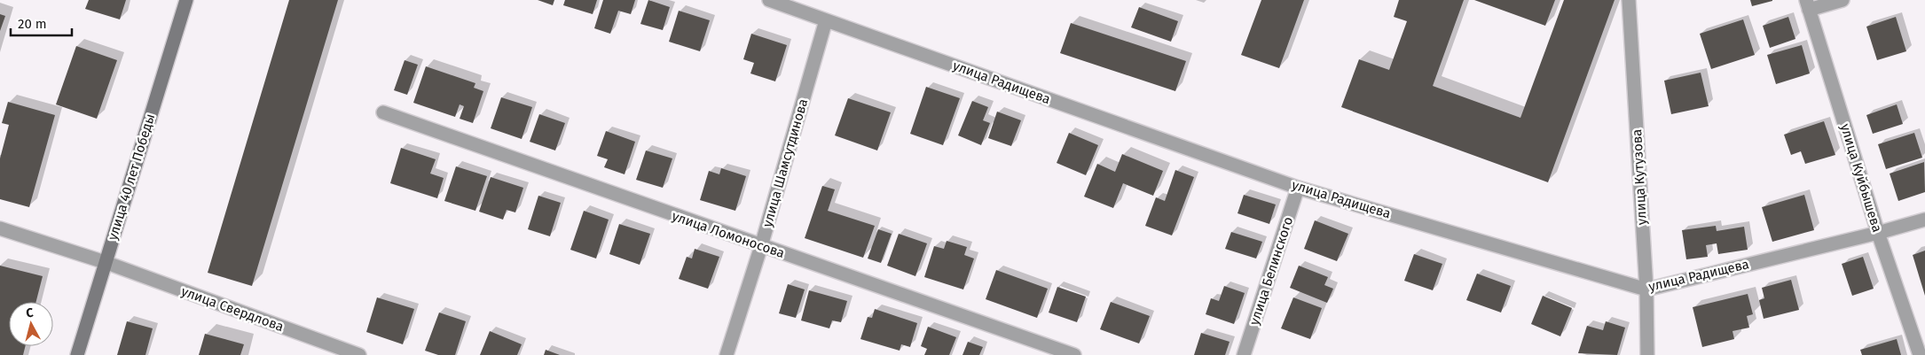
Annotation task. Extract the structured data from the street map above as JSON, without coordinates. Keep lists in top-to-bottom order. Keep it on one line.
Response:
{"streets":{"street":["улица Радищева","улица Шамсутдинова","улица 40 лет Победы","улица Кутузова","улица Куйбышева","улица Ломоносова","улица Белинского","улица Свердлова"]},"crossings":[["улица Радищева","улица Шамсутдинова"],["улица Радищева","улица Кутузова"],["улица Радищева","улица Куйбышева"],["улица Радищева","улица Белинского"],["улица Шамсутдинова","улица Ломоносова"],["улица 40 лет Победы","улица Свердлова"]],"scale_bar":"20 m","north":"top"}
